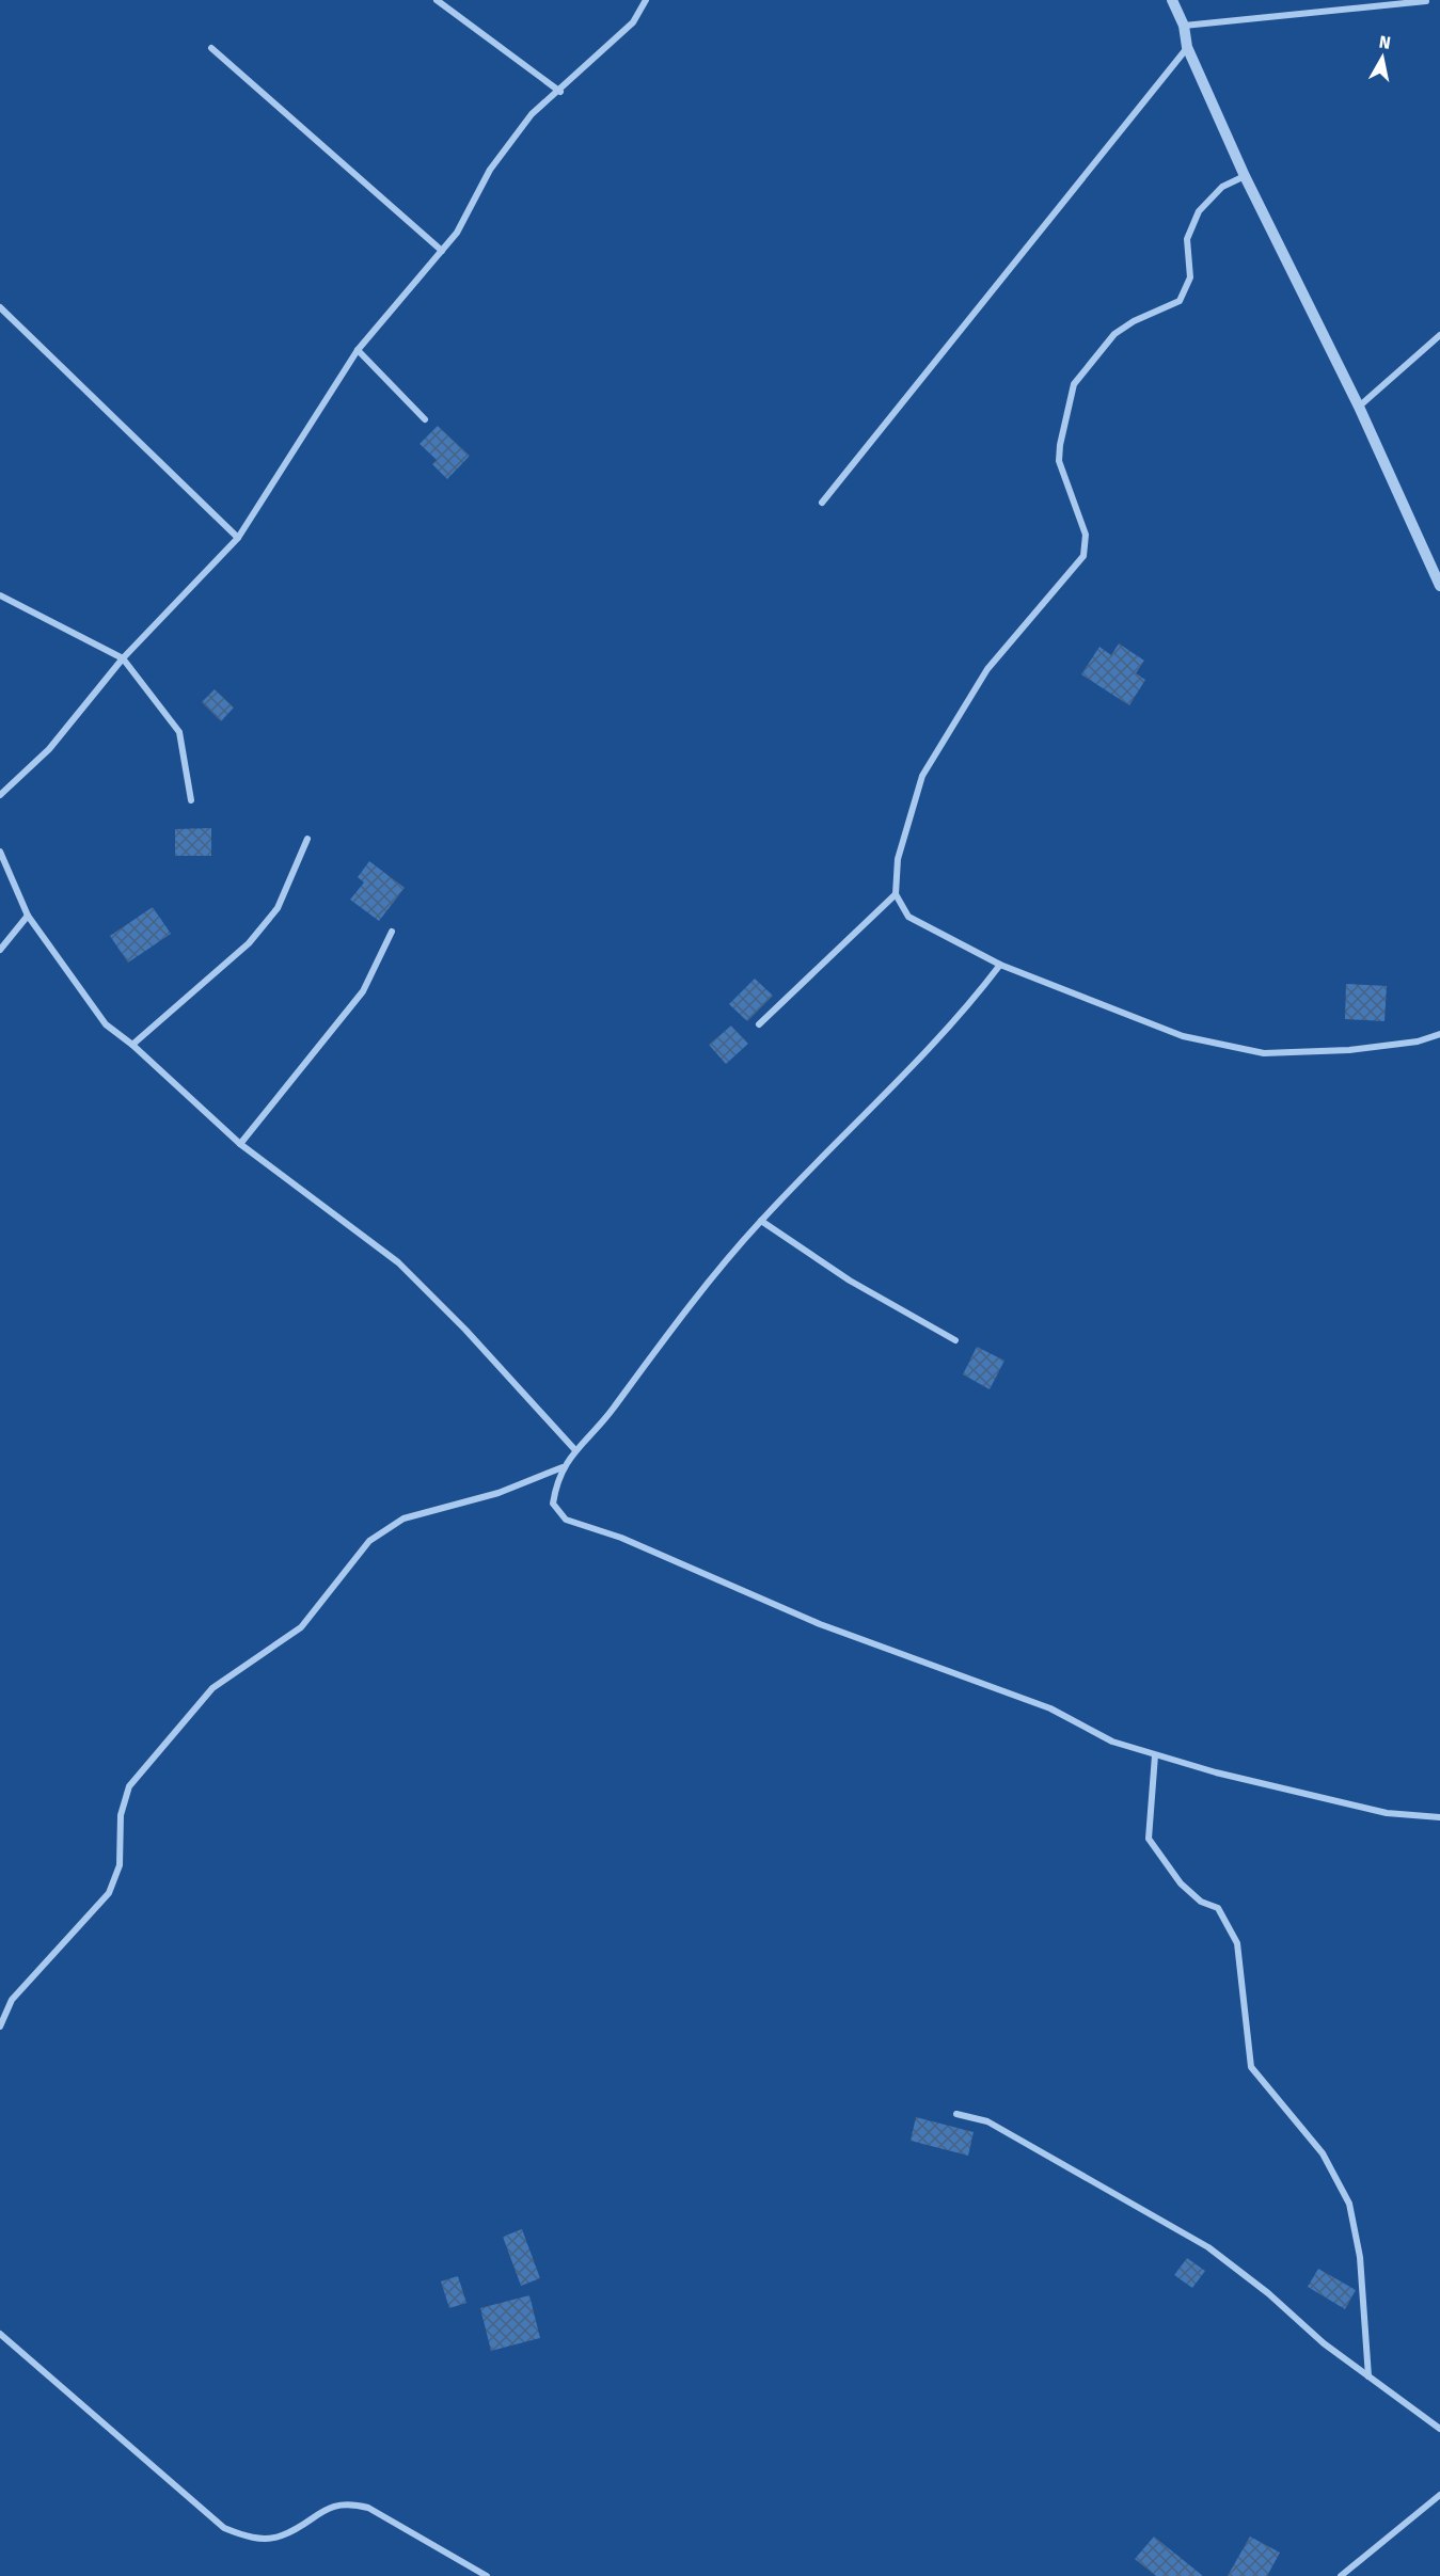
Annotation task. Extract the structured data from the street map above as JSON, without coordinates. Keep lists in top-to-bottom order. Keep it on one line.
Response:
{"north":"top"}
